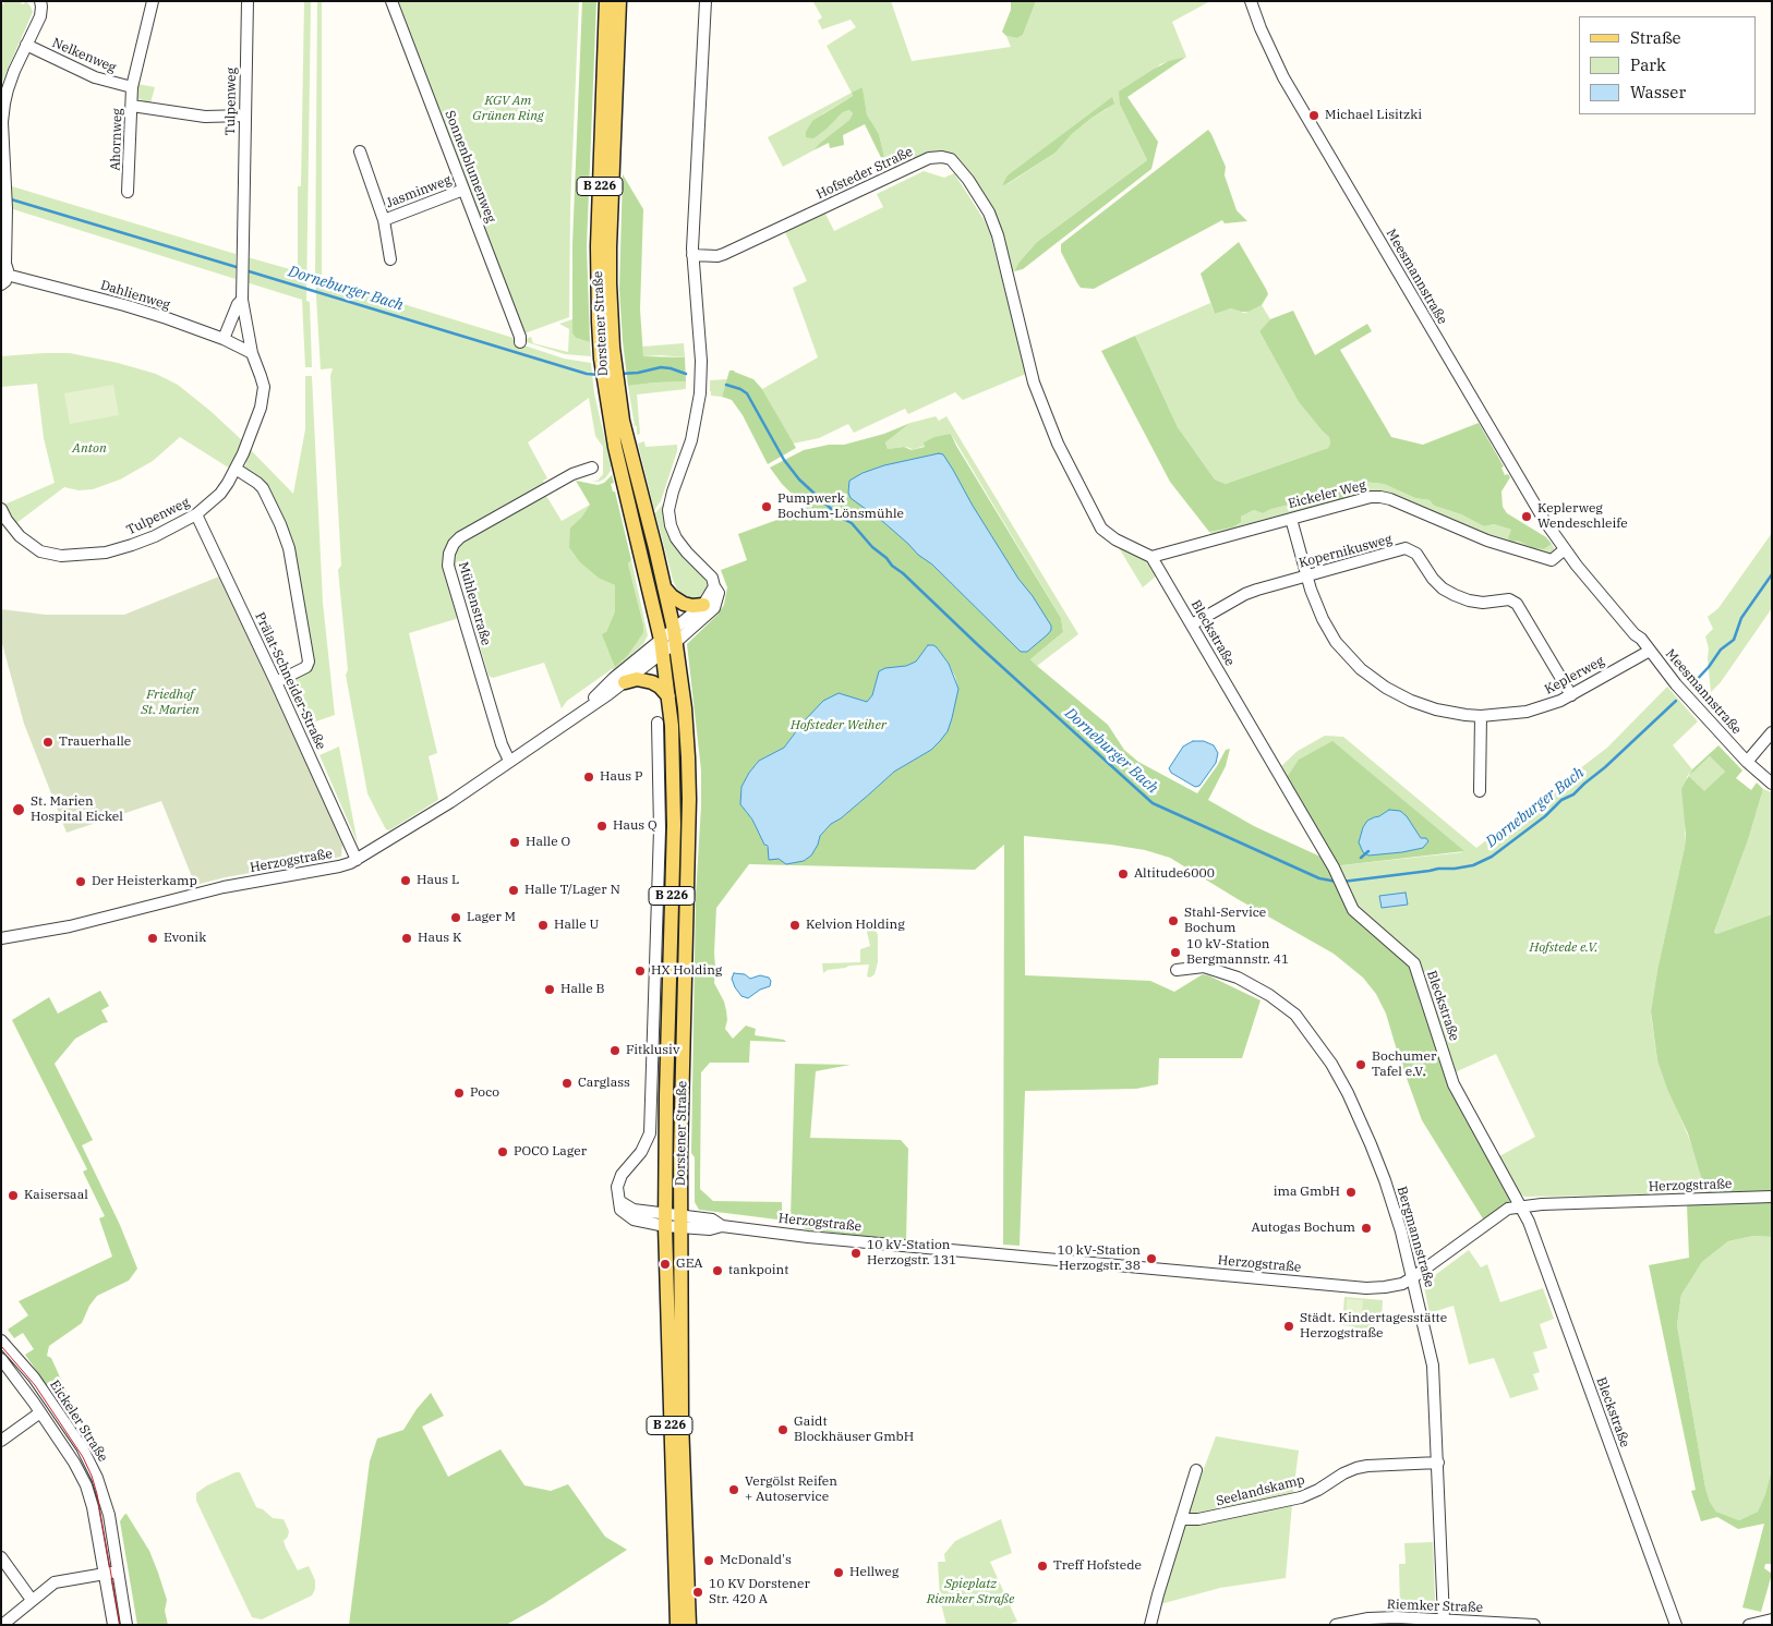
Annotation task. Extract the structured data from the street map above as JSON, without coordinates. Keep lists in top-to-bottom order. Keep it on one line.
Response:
{"streets":{"main road":["B 226","Dorstener Straße"],"street":["Nelkenweg","Tulpenweg","Ahornweg","Sonnenblumenweg","Hofsteder Straße","Jasminweg","Meesmannstraße","Dahlienweg","Eickeler Weg","Kopernikusweg","Mühlenstraße","Bleckstraße","Keplerweg","Prälat-Schneider-Straße","Herzogstraße","Bergmannstraße","Eickeler Straße","Seelandskamp","Riemker Straße"]},"crossings":[["Nelkenweg","Ahornweg"],["Tulpenweg","Dahlienweg"],["Tulpenweg","Prälat-Schneider-Straße"],["Sonnenblumenweg","Jasminweg"],["Hofsteder Straße","Eickeler Weg"],["Hofsteder Straße","Bleckstraße"],["Meesmannstraße","Eickeler Weg"],["Meesmannstraße","Keplerweg"],["Dorstener Straße","Herzogstraße"],["Eickeler Weg","Bleckstraße"],["Eickeler Weg","Keplerweg"],["Kopernikusweg","Bleckstraße"],["Kopernikusweg","Keplerweg"],["Mühlenstraße","Herzogstraße"],["Bleckstraße","Herzogstraße"],["Prälat-Schneider-Straße","Herzogstraße"],["Herzogstraße","Bergmannstraße"],["Bergmannstraße","Seelandskamp"],["Bergmannstraße","Riemker Straße"]],"water":["Dorneburger Bach"],"parks":["KGV Am Grünen Ring","Anton","Friedhof St. Marien","Hofsteder Weiher","Hofstede e.V.","Spieplatz Riemker Straße"],"places":["Michael Lisitzki","Pumpwerk Bochum-Lönsmühle","Keplerweg Wendeschleife","Trauerhalle","Haus P","St. Marien Hospital Eickel","Haus Q","Halle O","Altitude6000","Haus L","Der Heisterkamp","Halle T/Lager N","Lager M","Stahl-Service Bochum","Halle U","Kelvion Holding","Evonik","Haus K","10 kV-Station Bergmannstr. 41","HX Holding","Halle B","Fitklusiv","Bochumer Tafel e.V.","Carglass","Poco","POCO Lager","ima GmbH","Kaisersaal","Autogas Bochum","10 kV-Station Herzogstr. 131","10 kV-Station Herzogstr. 38","GEA","tankpoint","Städt. Kindertagesstätte Herzogstraße","Gaidt Blockhäuser GmbH","Vergölst Reifen + Autoservice","McDonald's","Treff Hofstede","Hellweg","10 KV Dorstener Str. 420 A"],"legend":["Straße","Park","Wasser"]}
